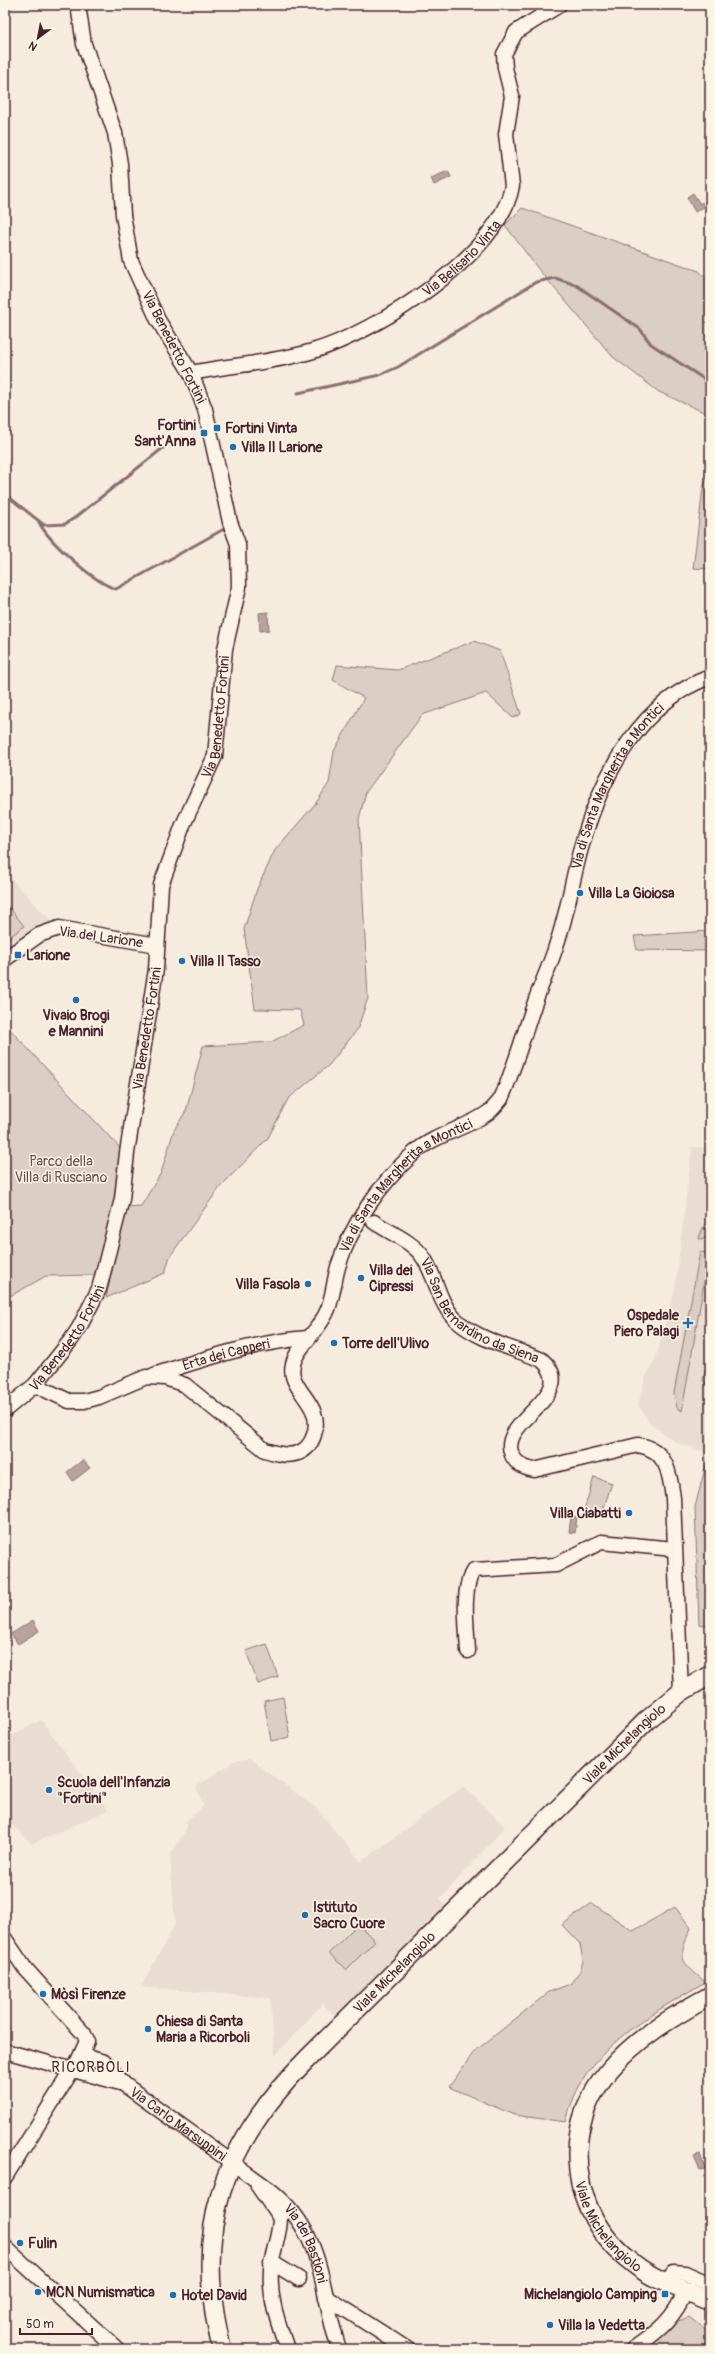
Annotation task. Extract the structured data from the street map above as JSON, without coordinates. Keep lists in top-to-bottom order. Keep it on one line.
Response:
{"streets":{"main road":["Viale Michelangiolo"],"street":["Via Belisario Vinta","Via Benedetto Fortini","Via di Santa Margherita a Montici","Via del Larione","Via San Bernardino da Siena","Erta dei Capperi","Via Carlo Marsuppini","Via dei Bastioni"]},"crossings":[["Via Belisario Vinta","Via Benedetto Fortini"],["Via Benedetto Fortini","Via di Santa Margherita a Montici"],["Via Benedetto Fortini","Via del Larione"],["Via di Santa Margherita a Montici","Erta dei Capperi"],["Via San Bernardino da Siena","Viale Michelangiolo"],["Viale Michelangiolo","Via Carlo Marsuppini"],["Viale Michelangiolo","Via dei Bastioni"],["Via Carlo Marsuppini","Via dei Bastioni"]],"districts":["RICORBOLI"],"parks":["Parco della Villa di Rusciano"],"places":{"transit":["Fortini Vinta","Fortini Sant'Anna","Larione","Michelangiolo Camping"],"other":["Villa Il Larione","Villa La Gioiosa","Villa Il Tasso","Vivaio Brogi e Mannini","Villa dei Cipressi","Villa Fasola","Torre dell'Ulivo","Villa Ciabatti","Scuola dell'Infanzia \"Fortini\"","Istituto Sacro Cuore","Mòsì Firenze","Chiesa di Santa Maria a Ricorboli","Fulin","MCN Numismatica","Hotel David","Villa la Vedetta"],"health":["Ospedale Piero Palagi"]},"scale_bar":"50 m","north":"bottom left"}
